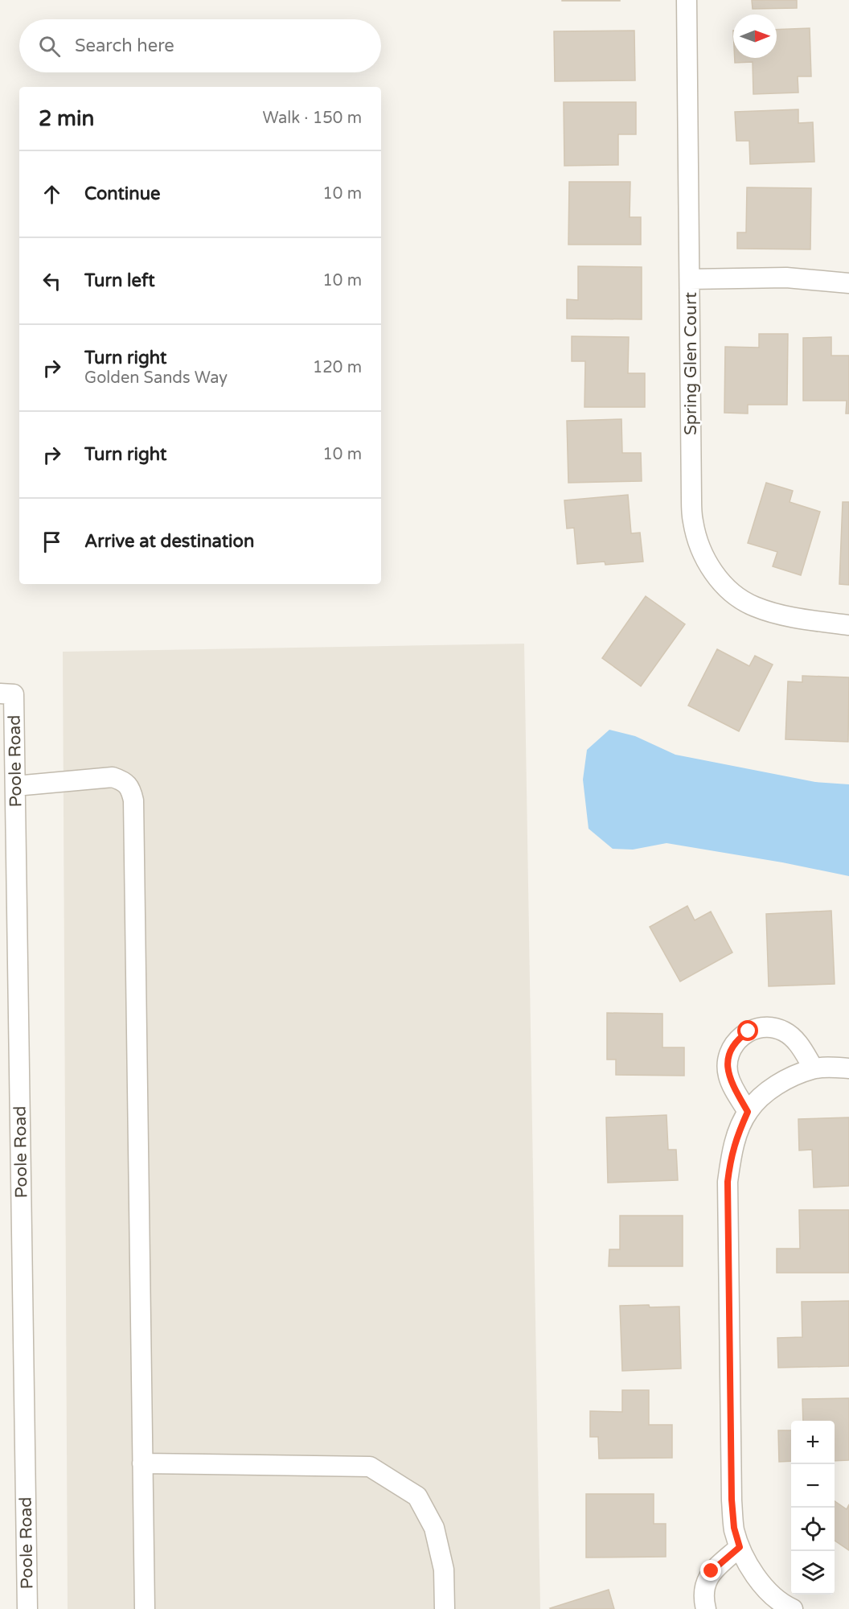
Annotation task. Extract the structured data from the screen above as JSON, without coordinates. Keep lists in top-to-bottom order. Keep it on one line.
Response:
{"streets":{"street":["Spring Glen Court","Poole Road"]},"north":"right","page":{"search":"Search here","heading":["2 min","Walk · 150 m"],"list":[["Continue","10 m"],["Turn left","10 m"],["Turn right","Golden Sands Way","120 m"],["Turn right","10 m"],"Arrive at destination"],"map_buttons":["+","−"]}}
